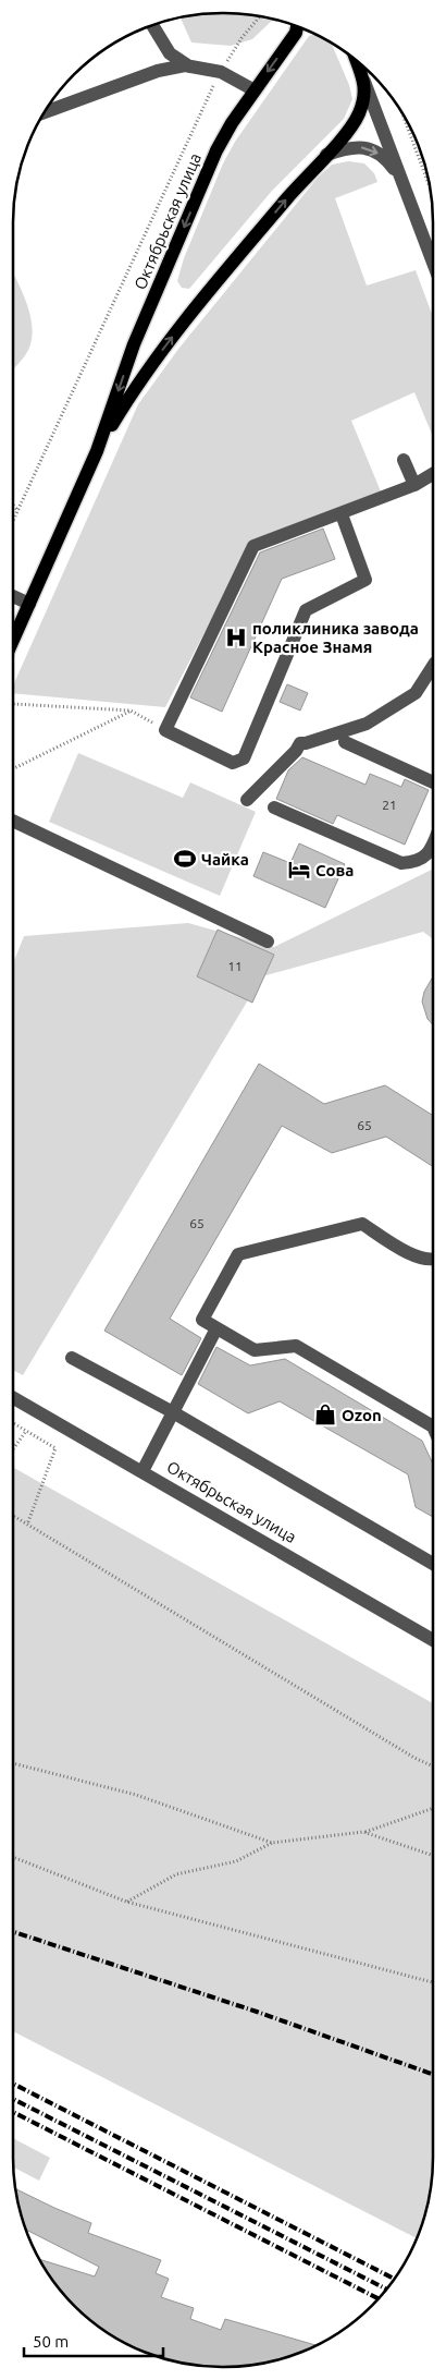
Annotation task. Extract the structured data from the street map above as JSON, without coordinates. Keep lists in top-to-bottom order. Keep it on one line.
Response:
{"streets":{"main road":["Октябрьская улица"]},"places":{"hospital":["поликлиника завода Красное Знамя"],"sports":["Чайка"],"hotel":["Сова"],"shop":["Ozon"]},"house_numbers":["21","11","65","65"],"scale_bar":"50 m"}
